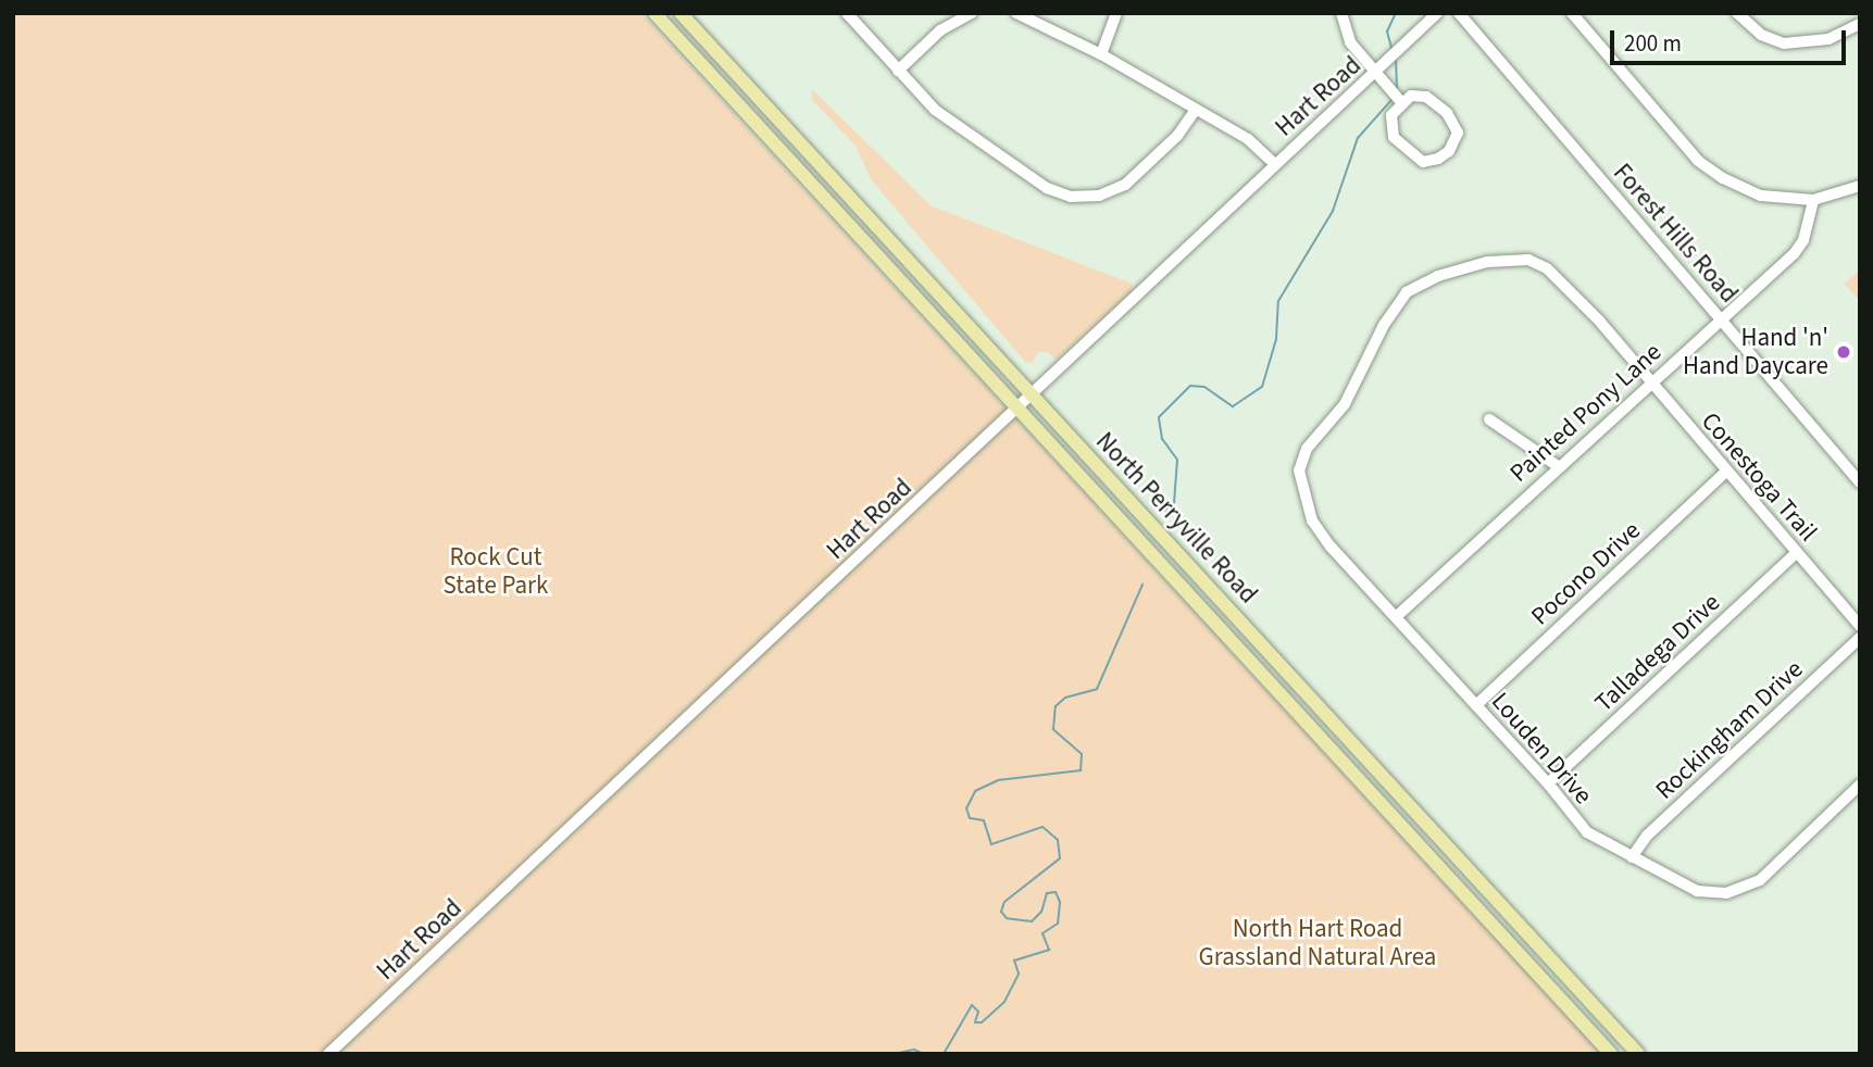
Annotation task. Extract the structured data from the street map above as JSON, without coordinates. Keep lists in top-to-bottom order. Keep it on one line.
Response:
{"streets":{"main road":["North Perryville Road"],"street":["Hart Road","Forest Hills Road","Painted Pony Lane","Conestoga Trail","Pocono Drive","Talladega Drive","Rockingham Drive","Louden Drive"]},"crossings":[["Hart Road","North Perryville Road"],["Forest Hills Road","Painted Pony Lane"],["Painted Pony Lane","Conestoga Trail"],["Painted Pony Lane","Louden Drive"],["Conestoga Trail","Pocono Drive"],["Conestoga Trail","Talladega Drive"],["Conestoga Trail","Louden Drive"],["Pocono Drive","Louden Drive"],["Talladega Drive","Louden Drive"],["Rockingham Drive","Louden Drive"]],"parks":["Rock Cut State Park","North Hart Road Grassland Natural Area"],"places":["Hand 'n' Hand Daycare"],"scale_bar":"200 m"}
